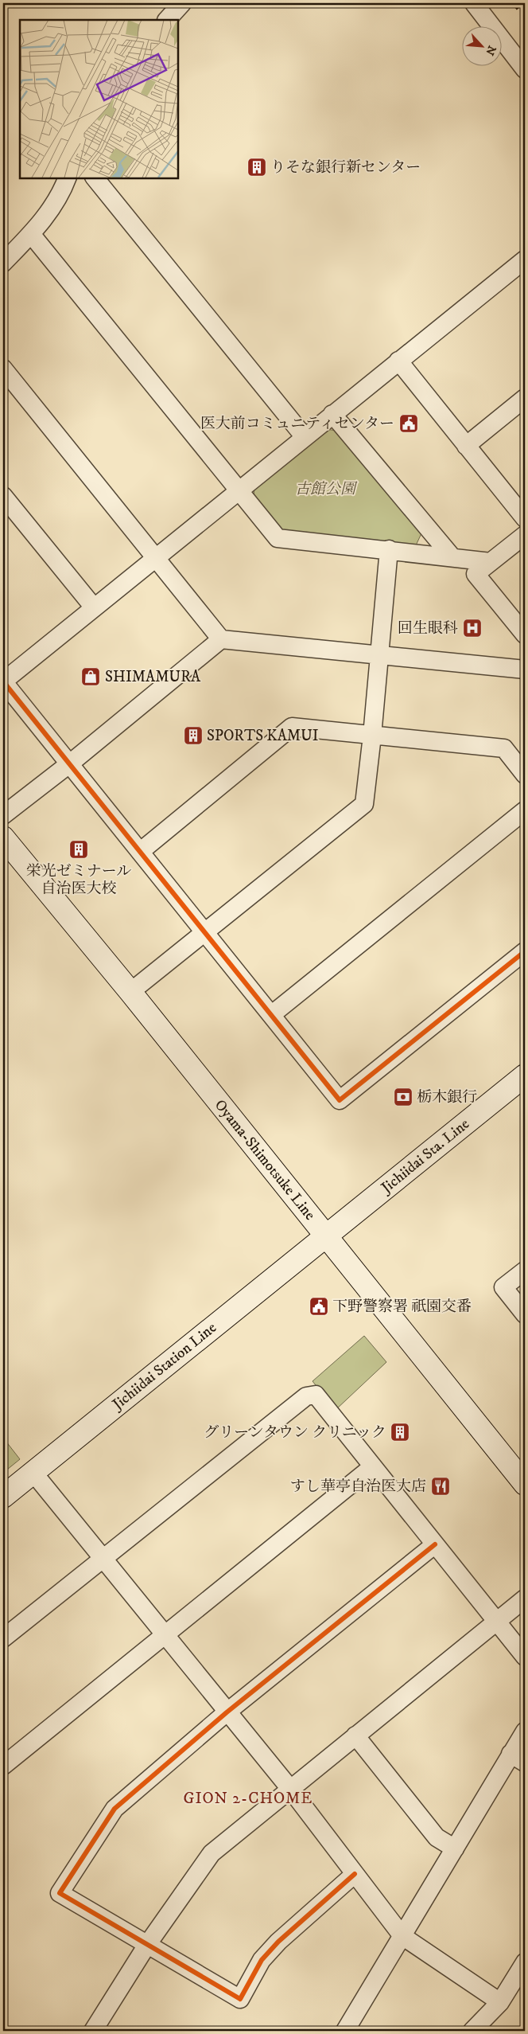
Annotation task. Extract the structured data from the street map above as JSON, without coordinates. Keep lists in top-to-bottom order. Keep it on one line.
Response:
{"streets":{"main road":["Jichiidai Sta. Line","Oyama-Shimotsuke Line","Jichiidai Station Line"]},"crossings":[["Jichiidai Sta. Line","Oyama-Shimotsuke Line"],["Jichiidai Sta. Line","Jichiidai Station Line"],["Oyama-Shimotsuke Line","Jichiidai Station Line"]],"districts":["GION 2-CHOME"],"parks":["古館公園"],"places":{"building":["りそな銀行新センター","SPORTS KAMUI","栄光ゼミナール 自治医大校","グリーンタウン クリニック"],"public building":["医大前コミュニティセンター","下野警察署 祇園交番"],"hospital":["回生眼科"],"shop":["SHIMAMURA"],"bank":["栃木銀行"],"restaurant":["すし華亭自治医大店"]},"north":"bottom right"}
